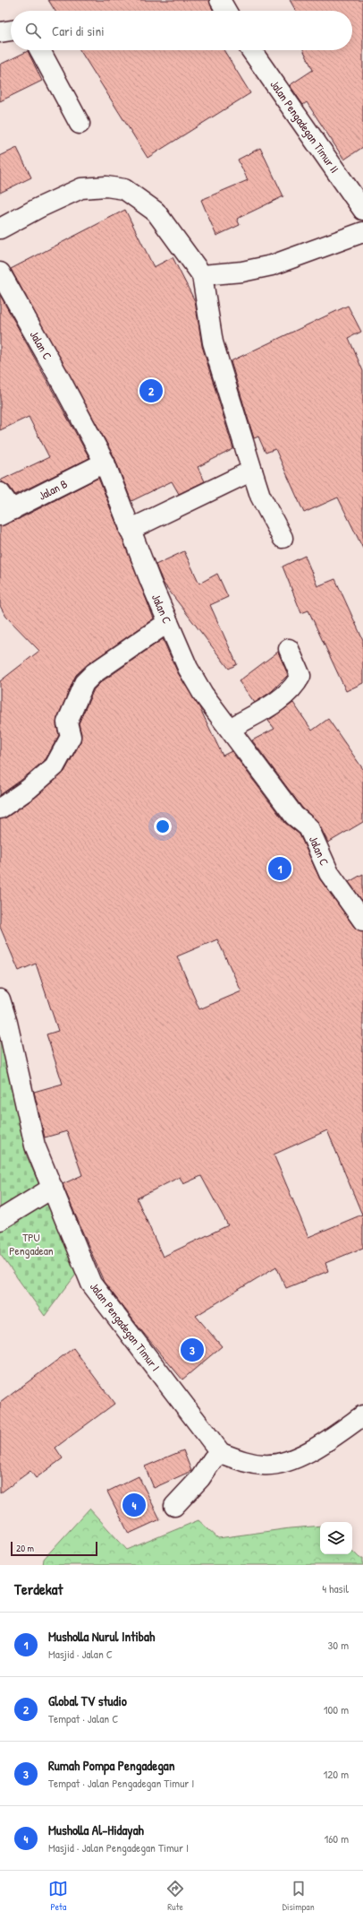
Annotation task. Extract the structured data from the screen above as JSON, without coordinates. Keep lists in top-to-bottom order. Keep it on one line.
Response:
{"streets":{"street":["Jalan Pengadegan Timur II","Jalan C","Jalan B","Jalan Pengadegan Timur I"]},"crossings":[["Jalan C","Jalan B"]],"parks":["TPU Pengadean"],"scale_bar":"20 m","page":{"search":"Cari di sini","pins":["2","1","3","4"],"scale":"20 m","heading":["Terdekat","4 hasil"],"list":[{"mark":"1","name":"Musholla Nurul Intibah","note":"Masjid · Jalan C","value":"30 m"},{"mark":"2","name":"Global TV studio","note":"Tempat · Jalan C","value":"100 m"},{"mark":"3","name":"Rumah Pompa Pengadegan","note":"Tempat · Jalan Pengadegan Timur I","value":"120 m"},{"mark":"4","name":"Musholla Al-Hidayah","note":"Masjid · Jalan Pengadegan Timur I","value":"160 m"}],"nav":["Peta","Rute","Disimpan"]}}
